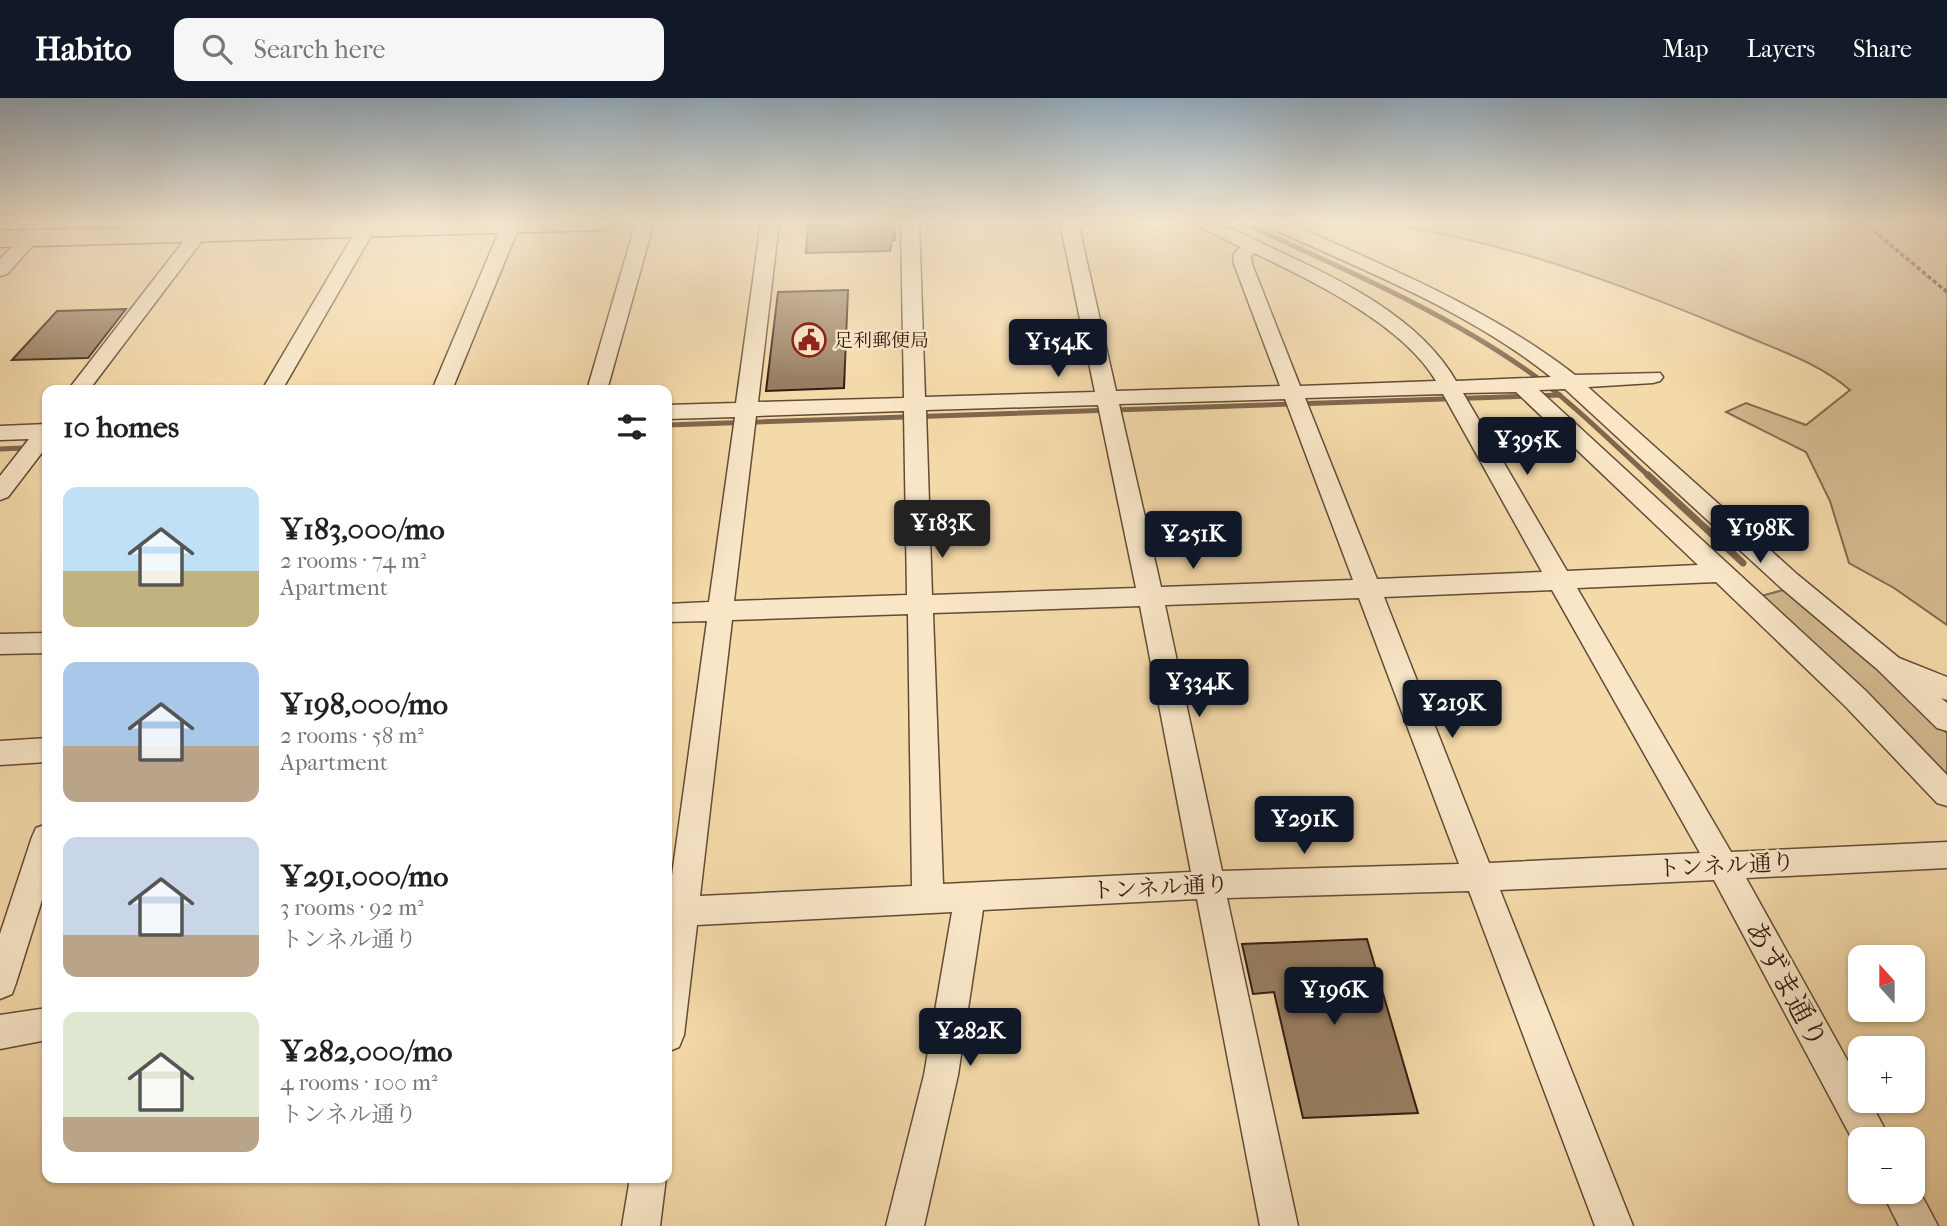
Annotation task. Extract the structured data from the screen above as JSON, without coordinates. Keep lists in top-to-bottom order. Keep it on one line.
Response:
{"streets":{"street":["トンネル通り","あずま通り"]},"crossings":[["トンネル通り","あずま通り"]],"places":{"public building":["足利郵便局"]},"north":"top","page":{"header":"Habito","search":"Search here","nav":["Map","Layers","Share"],"price":["¥154K","¥395K","¥183K","¥198K","¥251K","¥334K","¥219K","¥291K","¥196K","¥282K"],"heading":"10 homes","list":[{"name":"¥183,000/mo","note":"2 rooms · 74 m² · Apartment"},{"name":"¥198,000/mo","note":"2 rooms · 58 m² · Apartment"},{"name":"¥291,000/mo","note":"3 rooms · 92 m² · トンネル通り"},{"name":"¥282,000/mo","note":"4 rooms · 100 m² · トンネル通り"}],"map_buttons":["+","−"]}}
